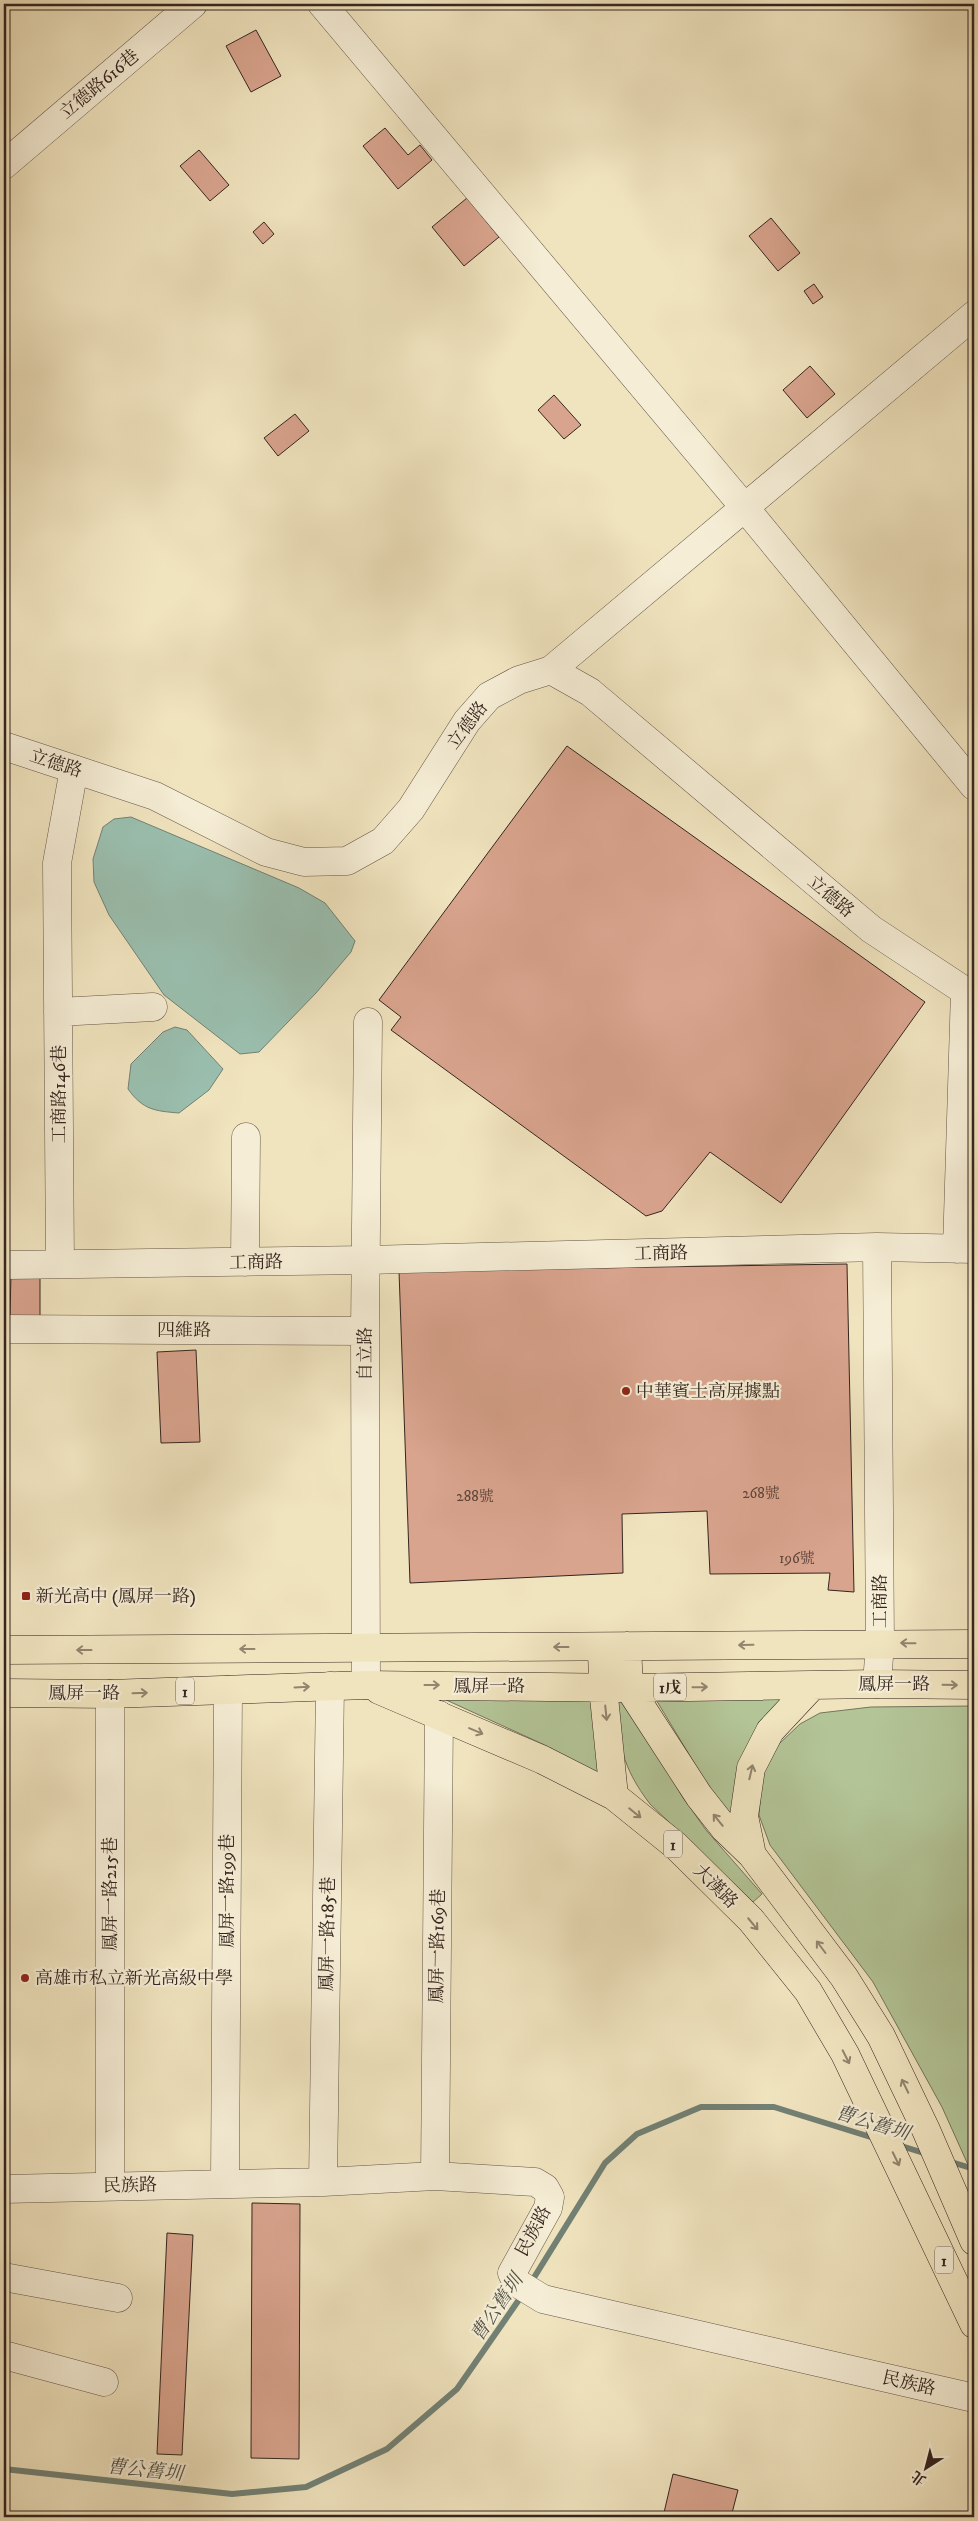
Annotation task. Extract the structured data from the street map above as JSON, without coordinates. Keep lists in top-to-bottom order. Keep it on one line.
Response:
{"streets":{"main road":["鳳屏一路","1戊","1","大漢路"],"street":["立德路616巷","立德路","工商路146巷","工商路","四維路","自立路","鳳屏一路199巷","鳳屏一路215巷","鳳屏一路185巷","鳳屏一路169巷","民族路"]},"crossings":[["立德路","工商路146巷"],["工商路146巷","工商路"],["工商路","自立路"],["工商路","鳳屏一路"],["四維路","自立路"],["自立路","鳳屏一路"],["自立路","大漢路"],["鳳屏一路","1"],["鳳屏一路","大漢路"],["鳳屏一路","鳳屏一路199巷"],["鳳屏一路","鳳屏一路215巷"],["鳳屏一路","鳳屏一路185巷"],["大漢路","鳳屏一路169巷"],["鳳屏一路199巷","民族路"],["鳳屏一路215巷","民族路"],["鳳屏一路185巷","民族路"],["鳳屏一路169巷","民族路"]],"water":["曹公舊圳"],"places":{"other":["中華賓士高屏據點","高雄市私立新光高級中學"],"transit":["新光高中 (鳳屏一路)"]},"house_numbers":["268號","288號","196號"],"north":"bottom left"}
